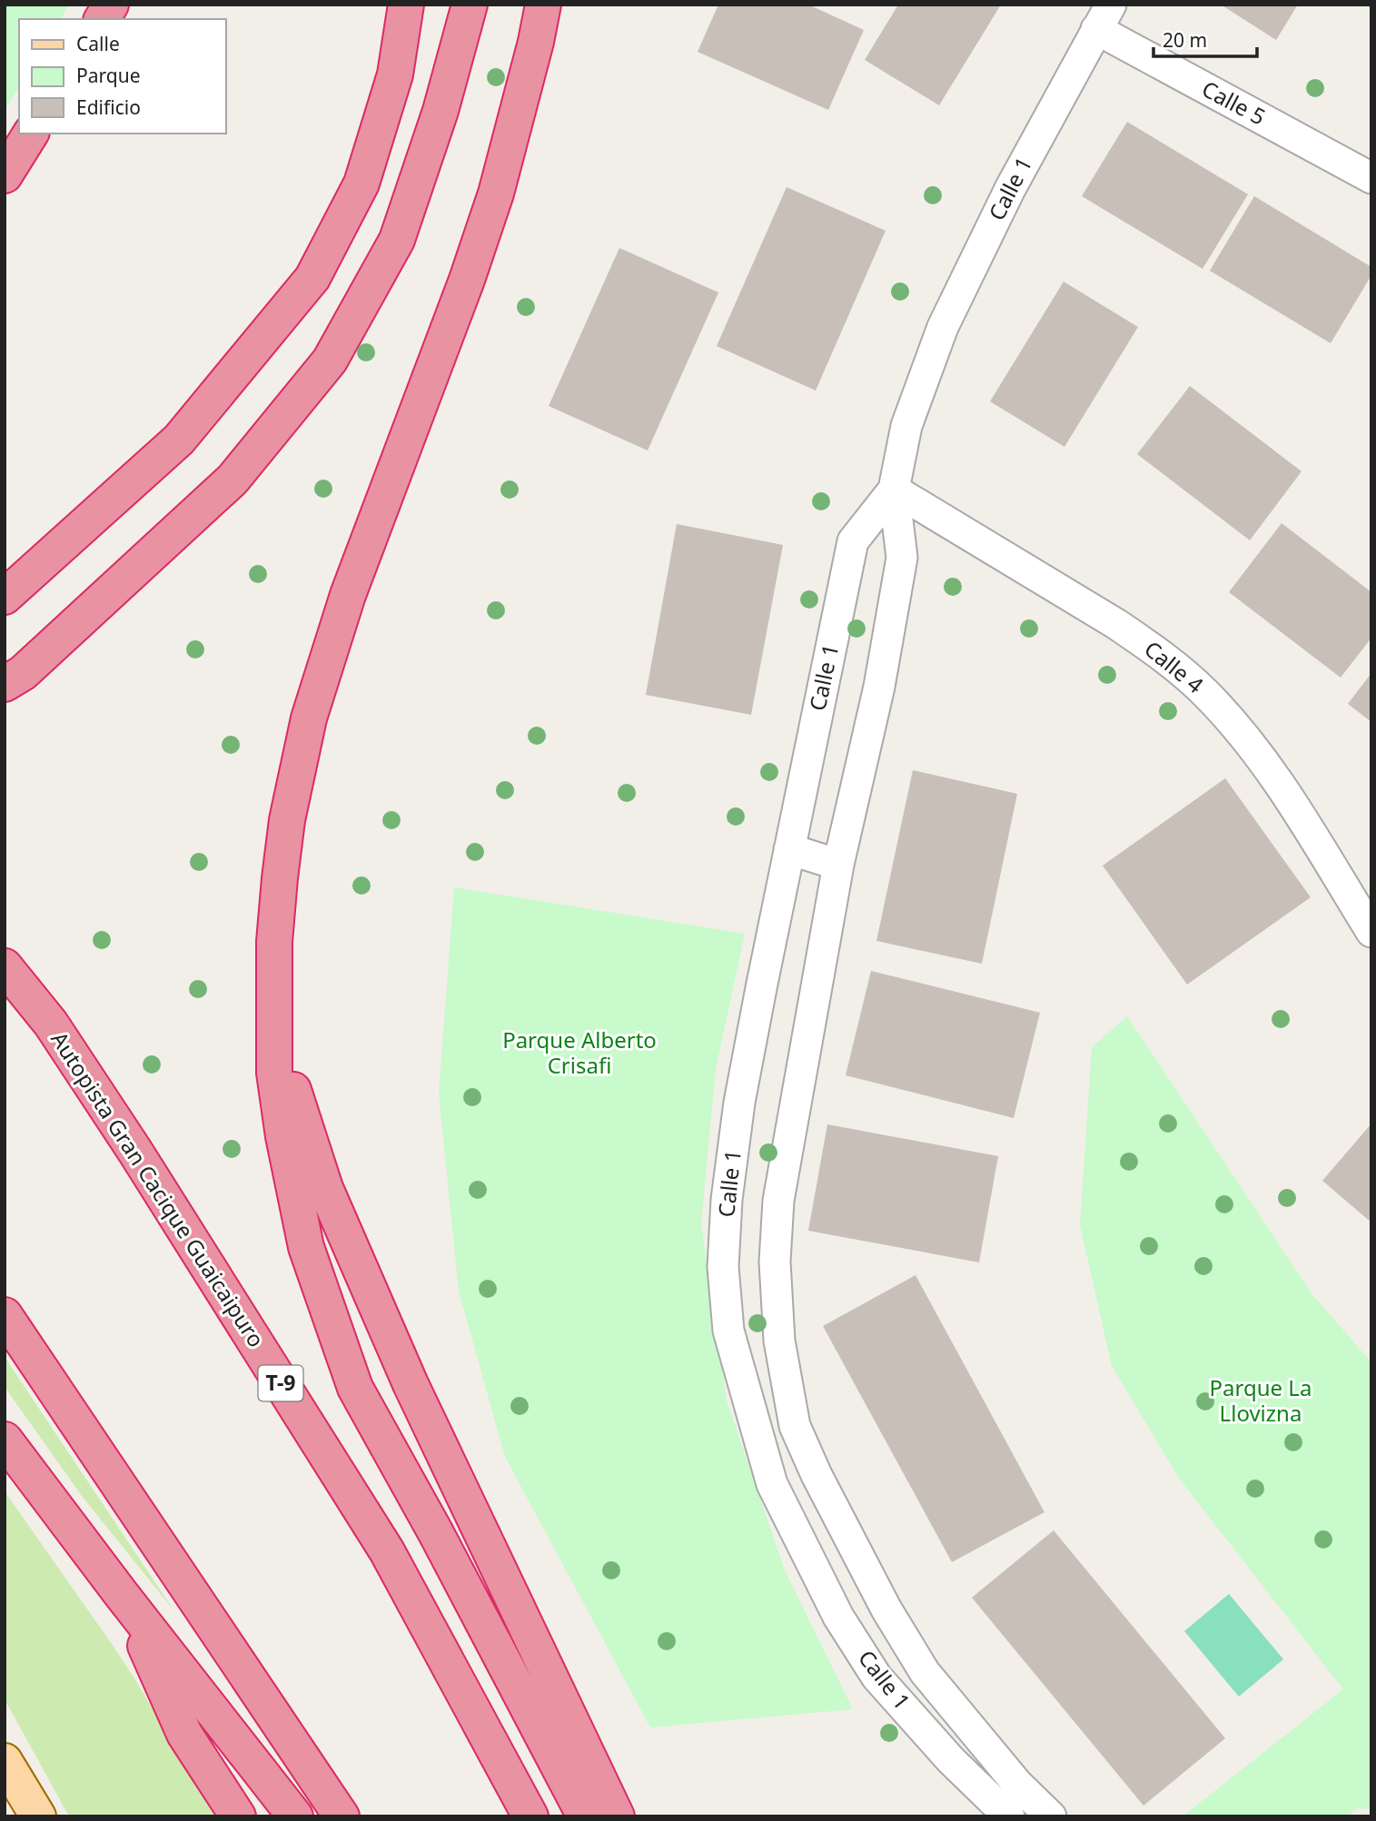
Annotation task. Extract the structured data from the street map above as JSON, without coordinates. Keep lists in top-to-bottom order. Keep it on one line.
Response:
{"streets":{"highway":["Autopista Gran Cacique Guaicaipuro","T-9"],"street":["Calle 5","Calle 1","Calle 4"]},"crossings":[["Calle 5","Calle 1"],["Calle 1","Calle 4"]],"parks":["Parque Alberto Crisafi","Parque La Llovizna"],"legend":["Calle","Parque","Edificio"],"scale_bar":"20 m"}
